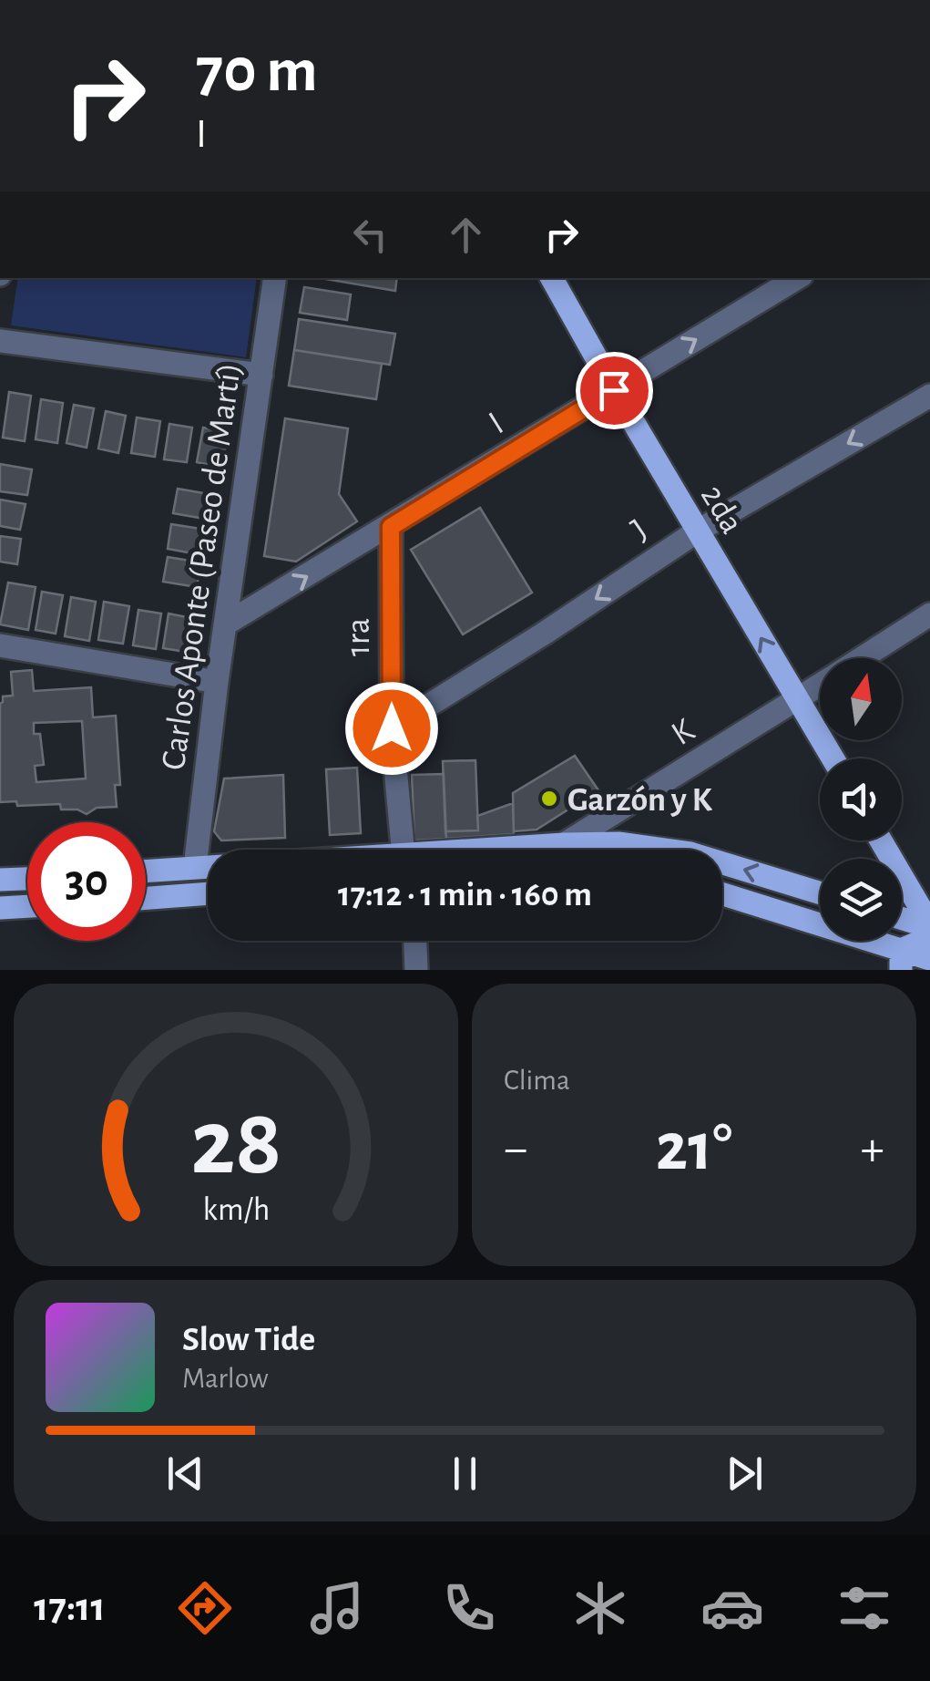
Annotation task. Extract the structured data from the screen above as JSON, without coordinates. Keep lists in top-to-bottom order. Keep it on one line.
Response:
{"streets":{"main road":["2da"],"street":["I","J","Carlos Aponte (Paseo de Martí)","1ra","K"]},"crossings":[["I","2da"],["I","Carlos Aponte (Paseo de Martí)"],["I","1ra"],["2da","J"],["2da","K"],["J","1ra"]],"one_way":["I","2da","J"],"places":["Garzón y K"],"north":"top","page":{"turn":["70 m","I"],"limit":"30","trip":"17:12 · 1 min · 160 m","tile":"Clima","heat":["−","21°","+"],"song":["Slow Tide","Marlow"],"tabs":"17:11","gauge":["28","km/h"]}}
